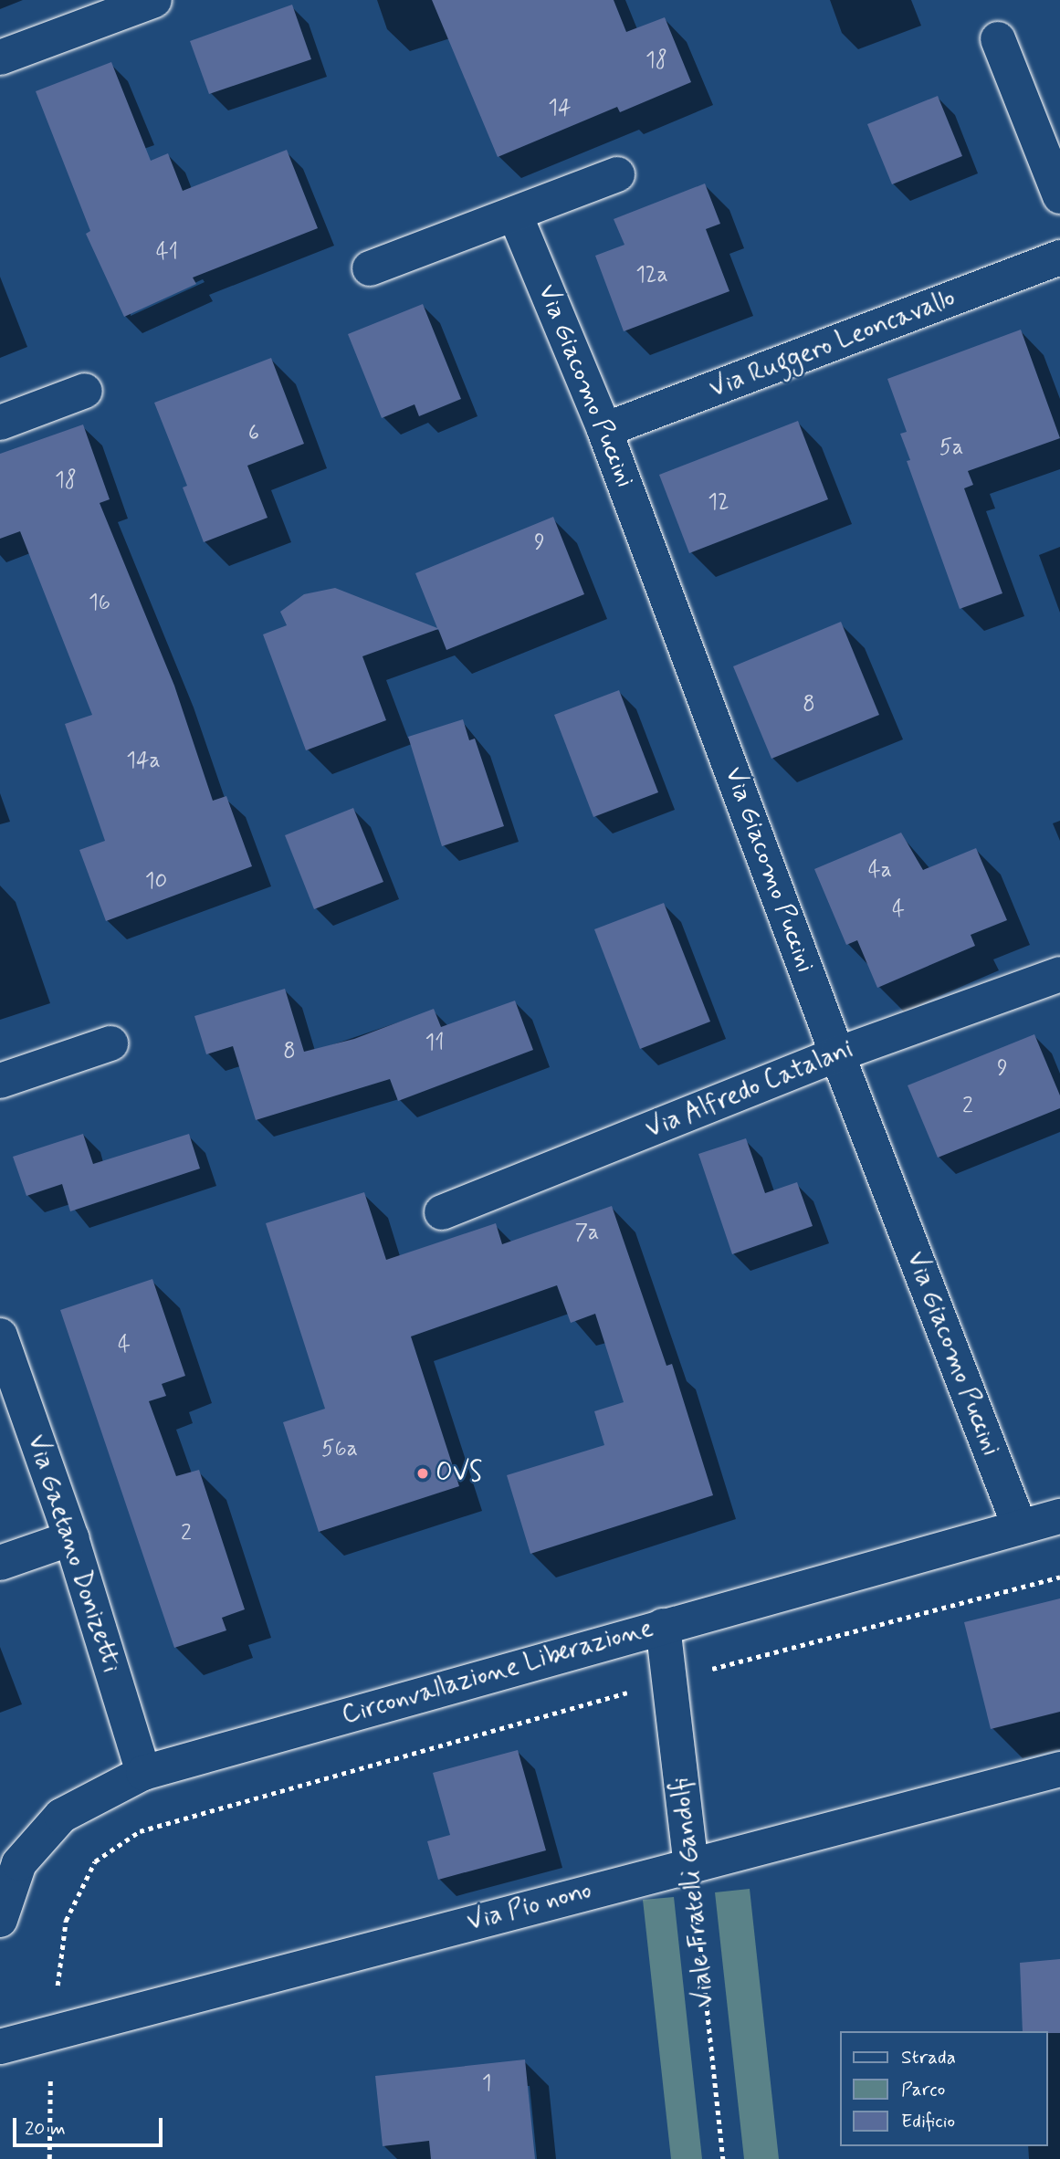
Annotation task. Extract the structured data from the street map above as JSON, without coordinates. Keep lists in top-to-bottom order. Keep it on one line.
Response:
{"streets":{"street":["Via Ruggero Leoncavallo","Via Giacomo Puccini","Via Alfredo Catalani","Via Gaetano Donizetti","Circonvallazione Liberazione","Viale Fratelli Gandolfi","Via Pio nono"]},"crossings":[["Via Ruggero Leoncavallo","Via Giacomo Puccini"],["Via Giacomo Puccini","Via Alfredo Catalani"],["Via Giacomo Puccini","Circonvallazione Liberazione"],["Via Gaetano Donizetti","Circonvallazione Liberazione"],["Circonvallazione Liberazione","Viale Fratelli Gandolfi"],["Viale Fratelli Gandolfi","Via Pio nono"]],"places":["OVS"],"house_numbers":["18","14","41","12a","6","5a","18","12","9","16","8","14a","4a","10","4","11","8","9","2","7a","4","56a","2","1"],"legend":["Strada","Parco","Edificio"],"scale_bar":"20 m"}
